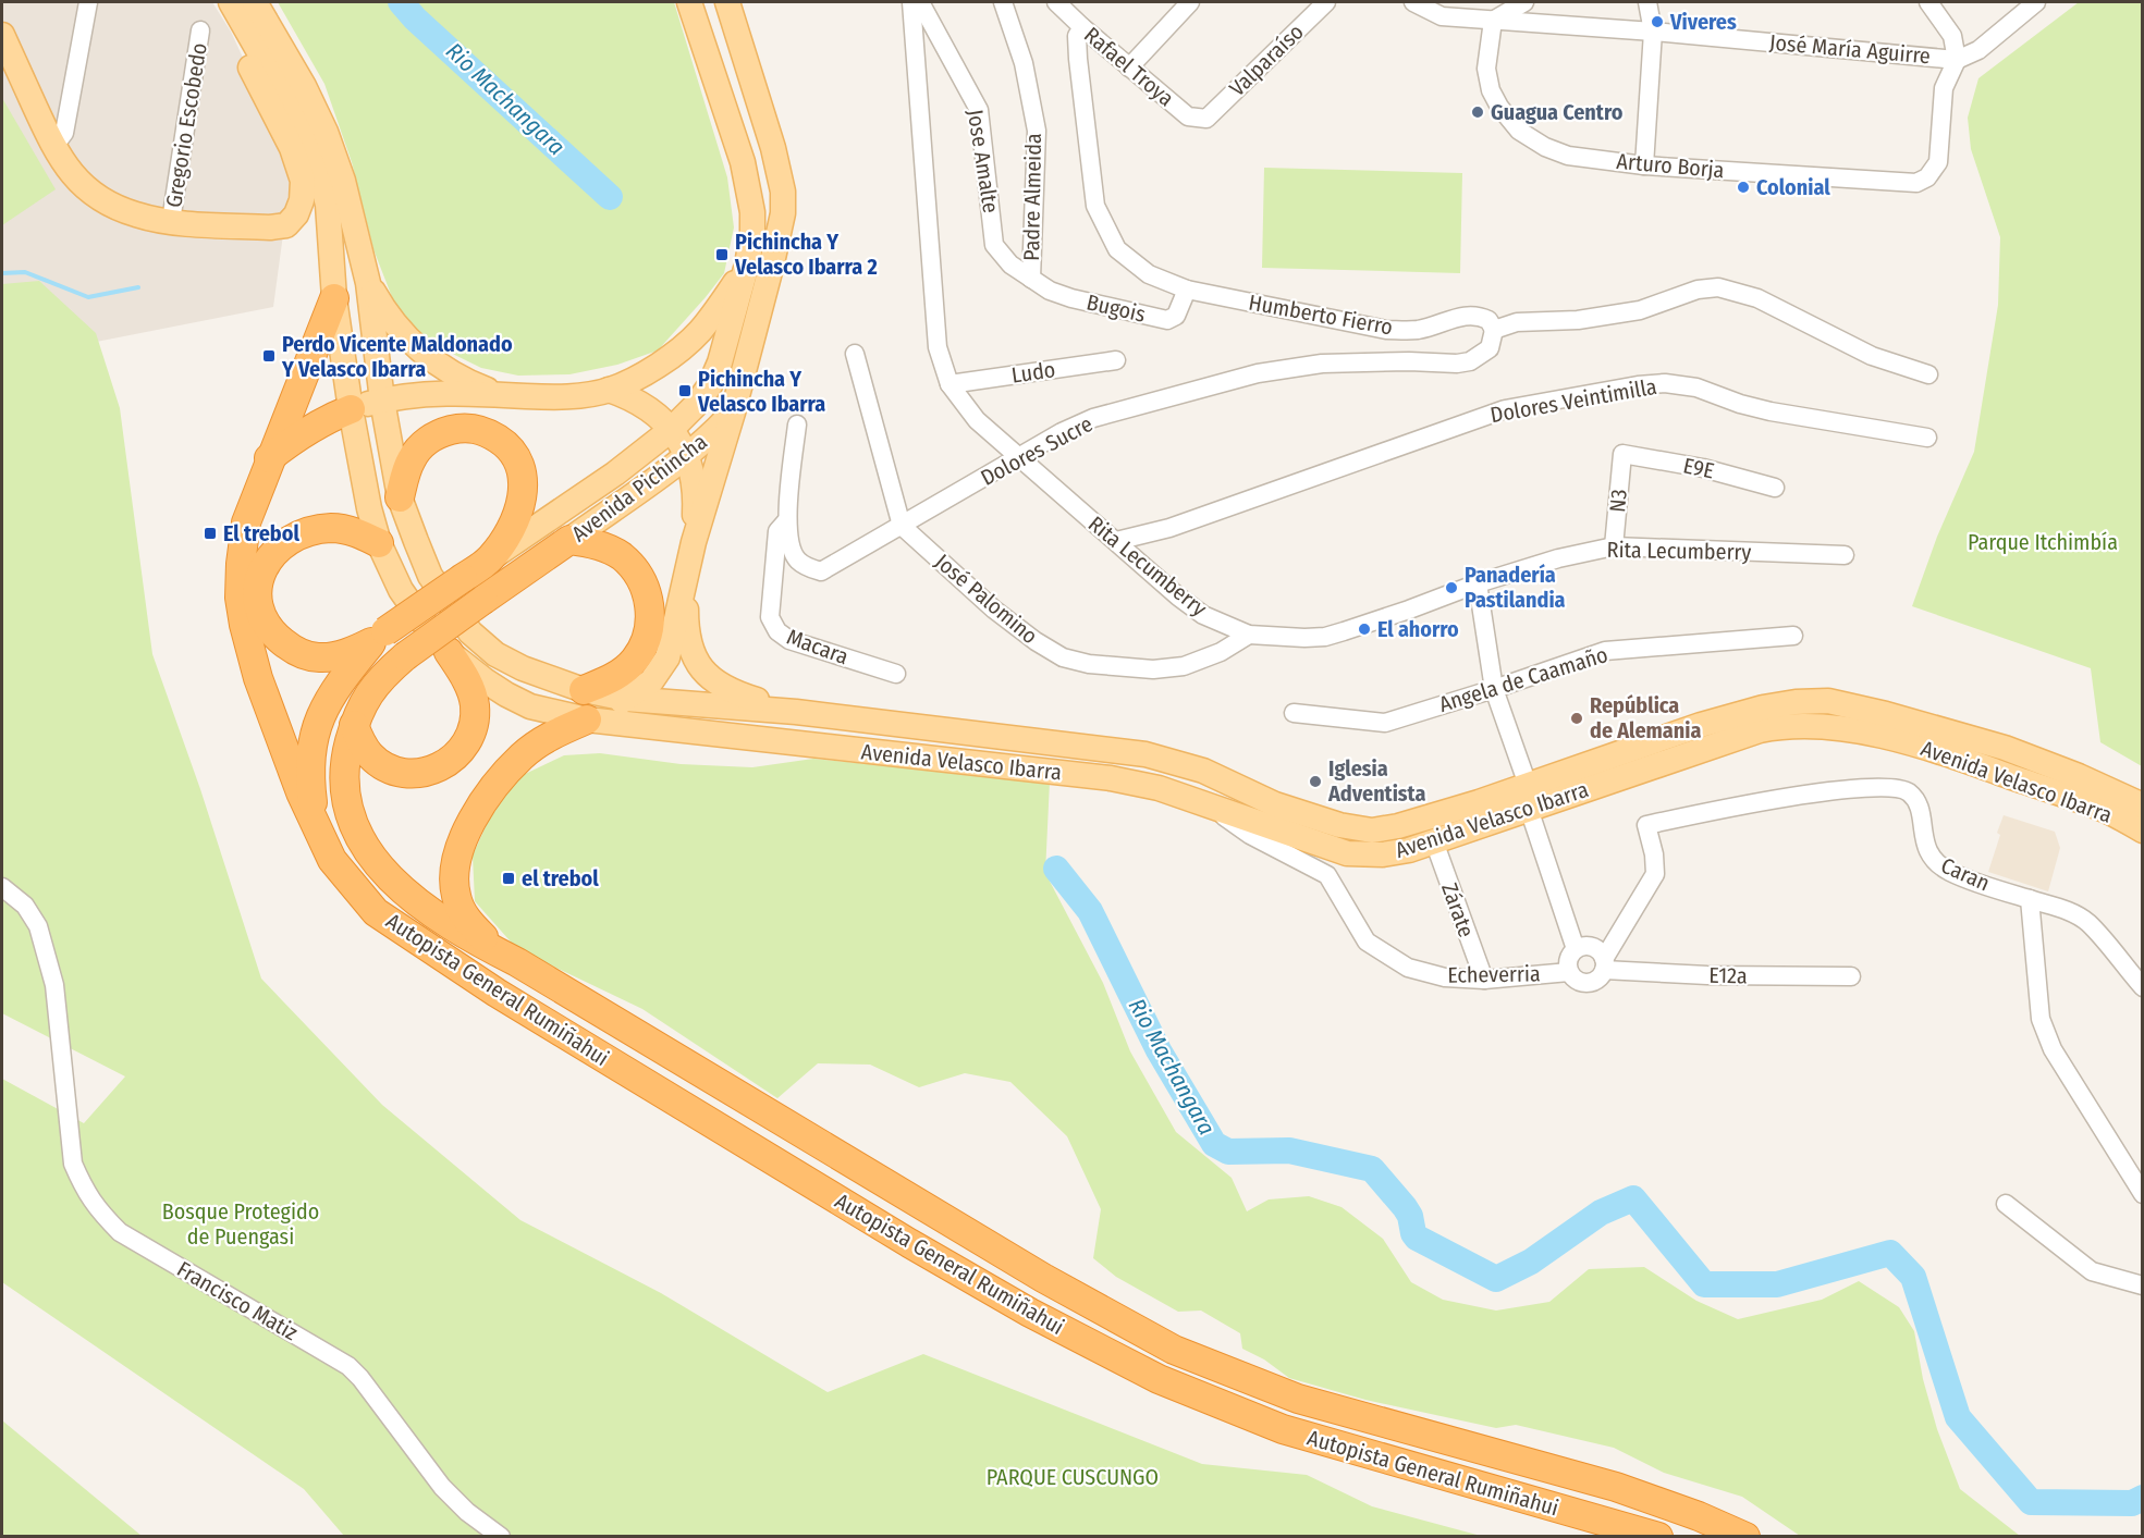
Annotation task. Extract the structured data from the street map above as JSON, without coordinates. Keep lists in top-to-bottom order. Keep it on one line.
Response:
{"streets":{"highway":["Avenida Pichincha","Autopista General Rumiñahui"],"main road":["Avenida Velasco Ibarra"],"street":["José María Aguirre","Valparaíso","Rafael Troya","Gregorio Escobedo","Jose Amalte","Arturo Borja","Padre Almeida","Bugois","Humberto Fierro","Ludo","Dolores Veintimilla","Dolores Sucre","E9E","N3","Rita Lecumberry","José Palomino","Macara","Angela de Caamaño","Caran","Zárate","Echeverria","E12a","Francisco Matiz"]},"crossings":[["José María Aguirre","Arturo Borja"],["Valparaíso","Rafael Troya"],["Rafael Troya","Humberto Fierro"],["Jose Amalte","Padre Almeida"],["Jose Amalte","Bugois"],["Padre Almeida","Bugois"],["Bugois","Humberto Fierro"],["Humberto Fierro","Dolores Sucre"],["Ludo","Rita Lecumberry"],["Dolores Veintimilla","Rita Lecumberry"],["Dolores Sucre","Rita Lecumberry"],["Dolores Sucre","José Palomino"],["Dolores Sucre","Macara"],["E9E","N3"],["Avenida Pichincha","Autopista General Rumiñahui"],["N3","Rita Lecumberry"],["Rita Lecumberry","José Palomino"],["Avenida Velasco Ibarra","Zárate"],["Avenida Velasco Ibarra","Echeverria"],["Caran","Echeverria"],["Caran","E12a"],["Zárate","Echeverria"],["Echeverria","E12a"]],"water":["Rio Machangara"],"parks":["Parque Itchimbía","Bosque Protegido de Puengasi","PARQUE CUSCUNGO"],"places":{"other":["Viveres","Guagua Centro","Colonial","Panadería Pastilandia","El ahorro","República de Alemania","Iglesia Adventista"],"transit":["Pichincha Y Velasco Ibarra 2","Perdo Vicente Maldonado Y Velasco Ibarra","Pichincha Y Velasco Ibarra","El trebol","el trebol"]}}
